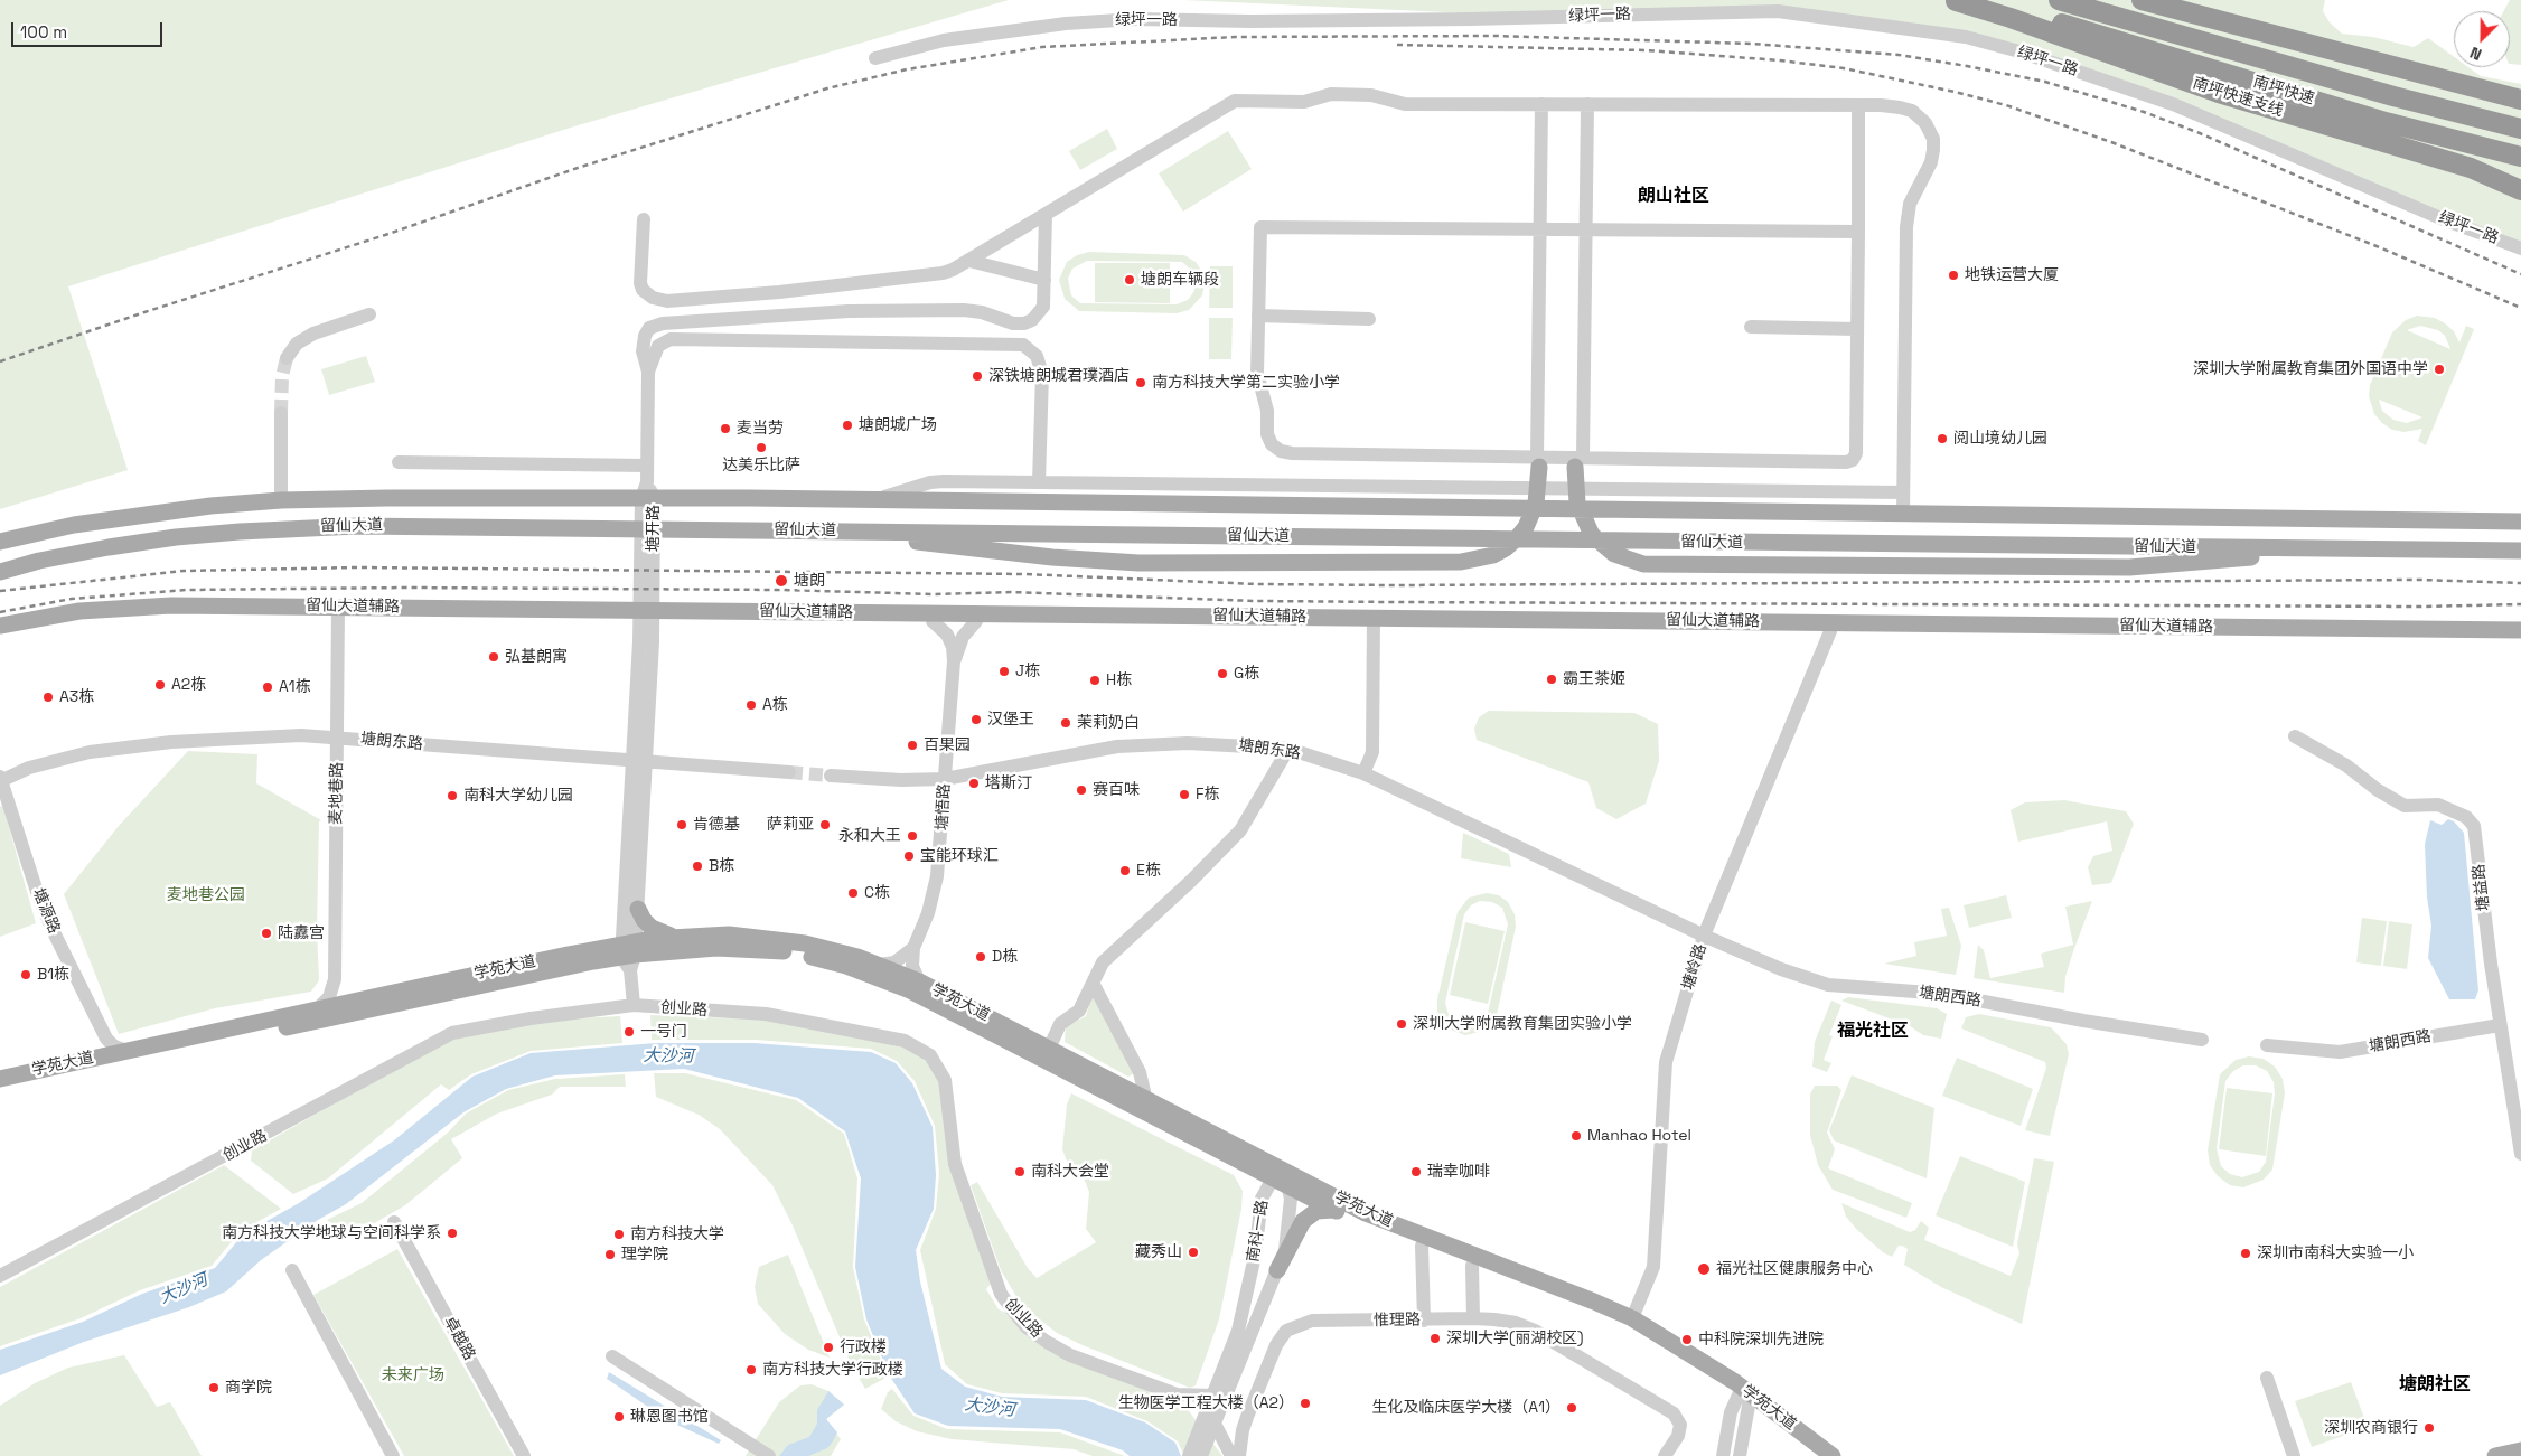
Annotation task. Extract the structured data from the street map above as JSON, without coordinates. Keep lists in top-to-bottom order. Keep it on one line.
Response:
{"streets":{"highway":["南坪快速","南坪快速支线"],"main road":["留仙大道","留仙大道辅路","学苑大道"],"street":["绿坪一路","塘开路","塘朗东路","麦地巷路","塘悟路","塘益路","塘源路","塘岭路","塘朗西路","创业路","南科一路","惟理路","卓越路"]},"crossings":[["南坪快速","南坪快速支线"],["留仙大道","塘开路"],["塘开路","留仙大道辅路"],["塘开路","塘朗东路"],["塘开路","学苑大道"],["留仙大道辅路","麦地巷路"],["留仙大道辅路","塘悟路"],["留仙大道辅路","塘岭路"],["塘朗东路","麦地巷路"],["塘朗东路","塘悟路"],["塘朗东路","塘源路"],["塘朗东路","塘岭路"],["塘朗东路","塘朗西路"],["麦地巷路","学苑大道"],["塘悟路","学苑大道"],["塘益路","塘朗西路"],["塘岭路","学苑大道"],["塘岭路","塘朗西路"],["学苑大道","南科一路"],["创业路","南科一路"]],"districts":["朗山社区","福光社区","塘朗社区"],"water":["大沙河"],"parks":["麦地巷公园","未来广场"],"places":["地铁运营大厦","塘朗车辆段","深圳大学附属教育集团外国语中学","深铁塘朗城君璞酒店","南方科技大学第二实验小学","塘朗城广场","麦当劳","阅山境幼儿园","达美乐比萨","塘朗","弘基朗寓","J栋","G栋","霸王茶姬","H栋","A2栋","A1栋","A3栋","A栋","汉堡王","茉莉奶白","百果园","塔斯汀","赛百味","F栋","南科大学幼儿园","肯德基","萨莉亚","永和大王","宝能环球汇","B栋","E栋","C栋","陆纛宫","D栋","B1栋","深圳大学附属教育集团实验小学","一号门","Manhao Hotel","南科大会堂","瑞幸咖啡","南方科技大学地球与空间科学系","南方科技大学","藏秀山","深圳市南科大实验一小","理学院","福光社区健康服务中心","深圳大学(丽湖校区)","中科院深圳先进院","行政楼","南方科技大学行政楼","商学院","生物医学工程大楼（A2）","生化及临床医学大楼（A1）","琳恩图书馆","深圳农商银行"],"scale_bar":"100 m","north":"bottom left"}
